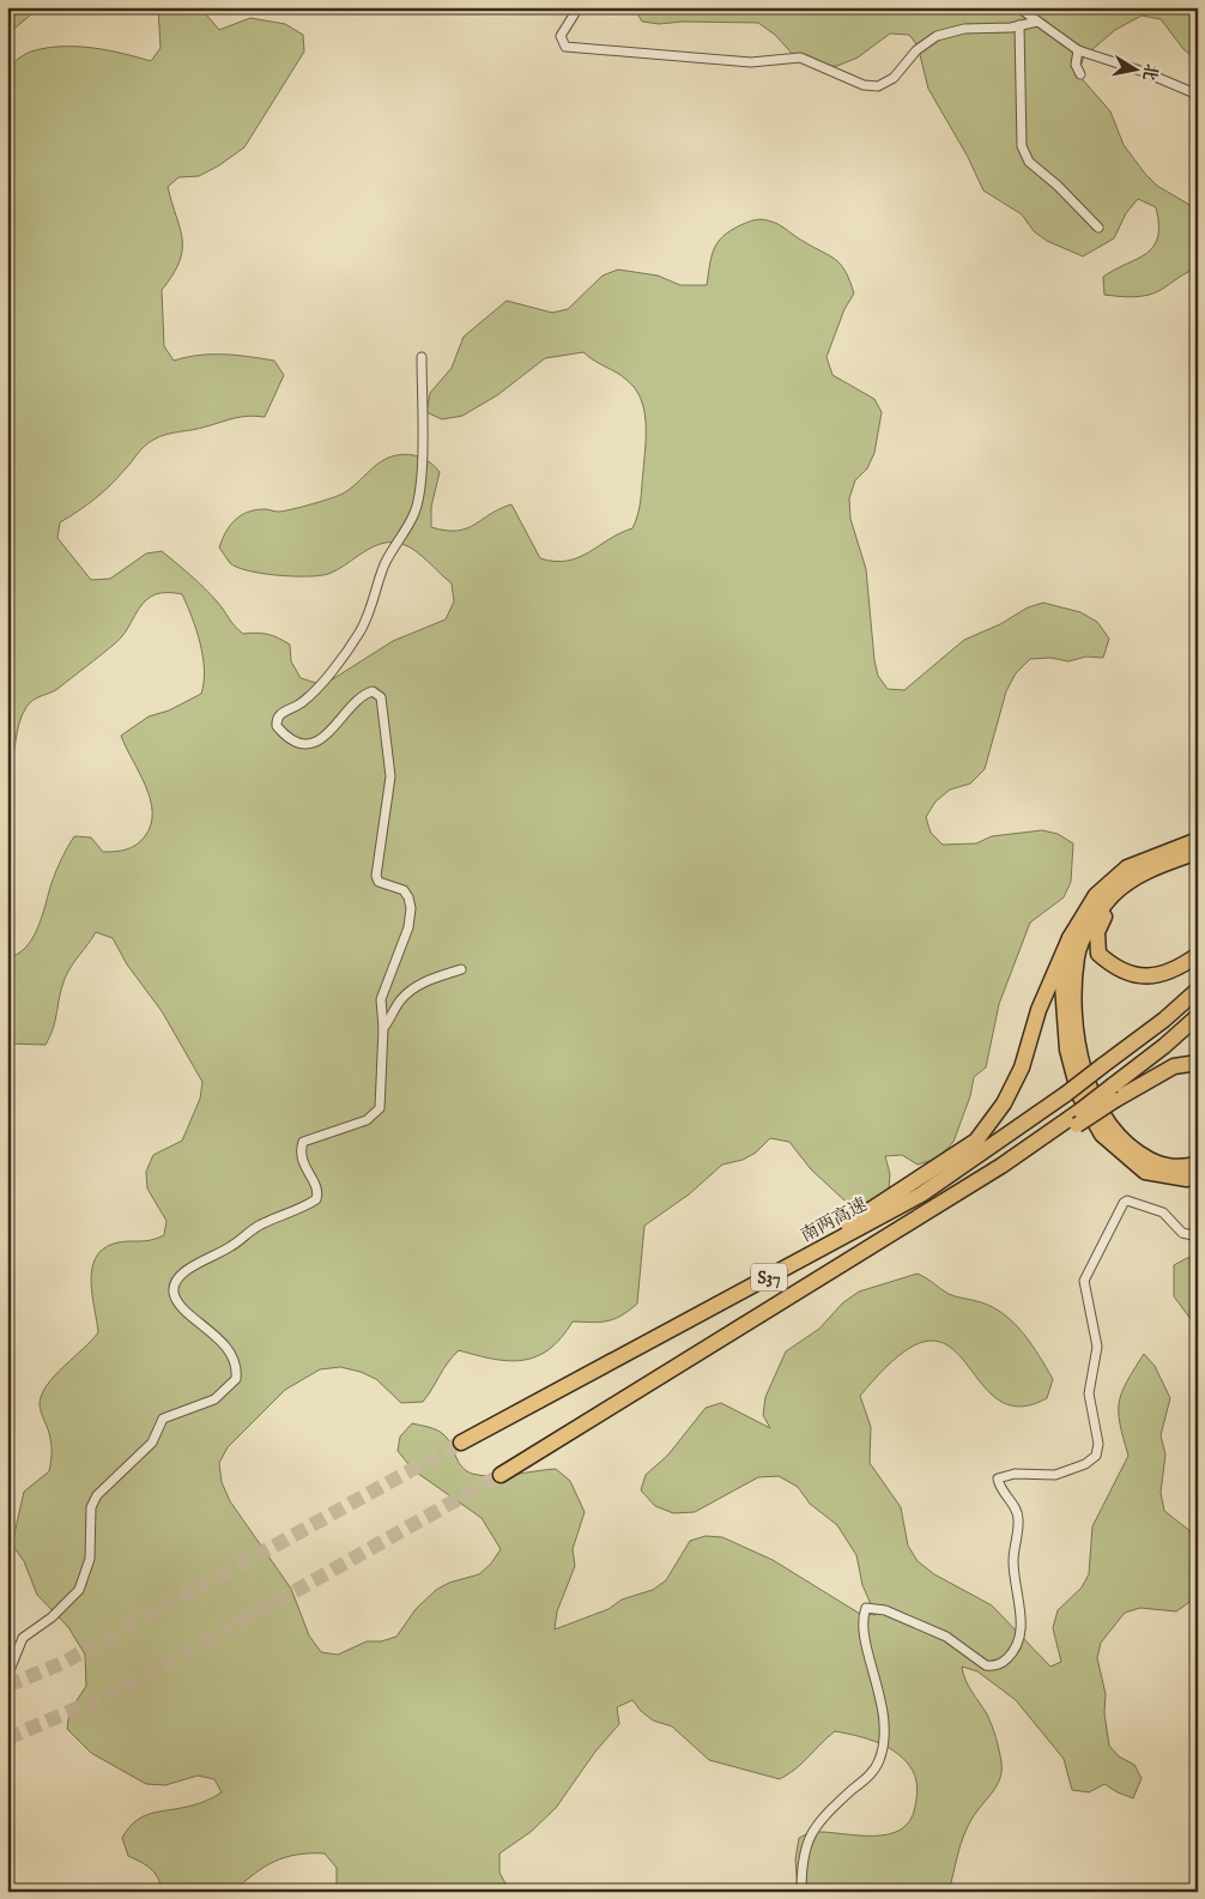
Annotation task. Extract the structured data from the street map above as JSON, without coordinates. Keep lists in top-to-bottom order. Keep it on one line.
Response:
{"streets":{"highway":["南两高速","S37"]},"north":"right"}
